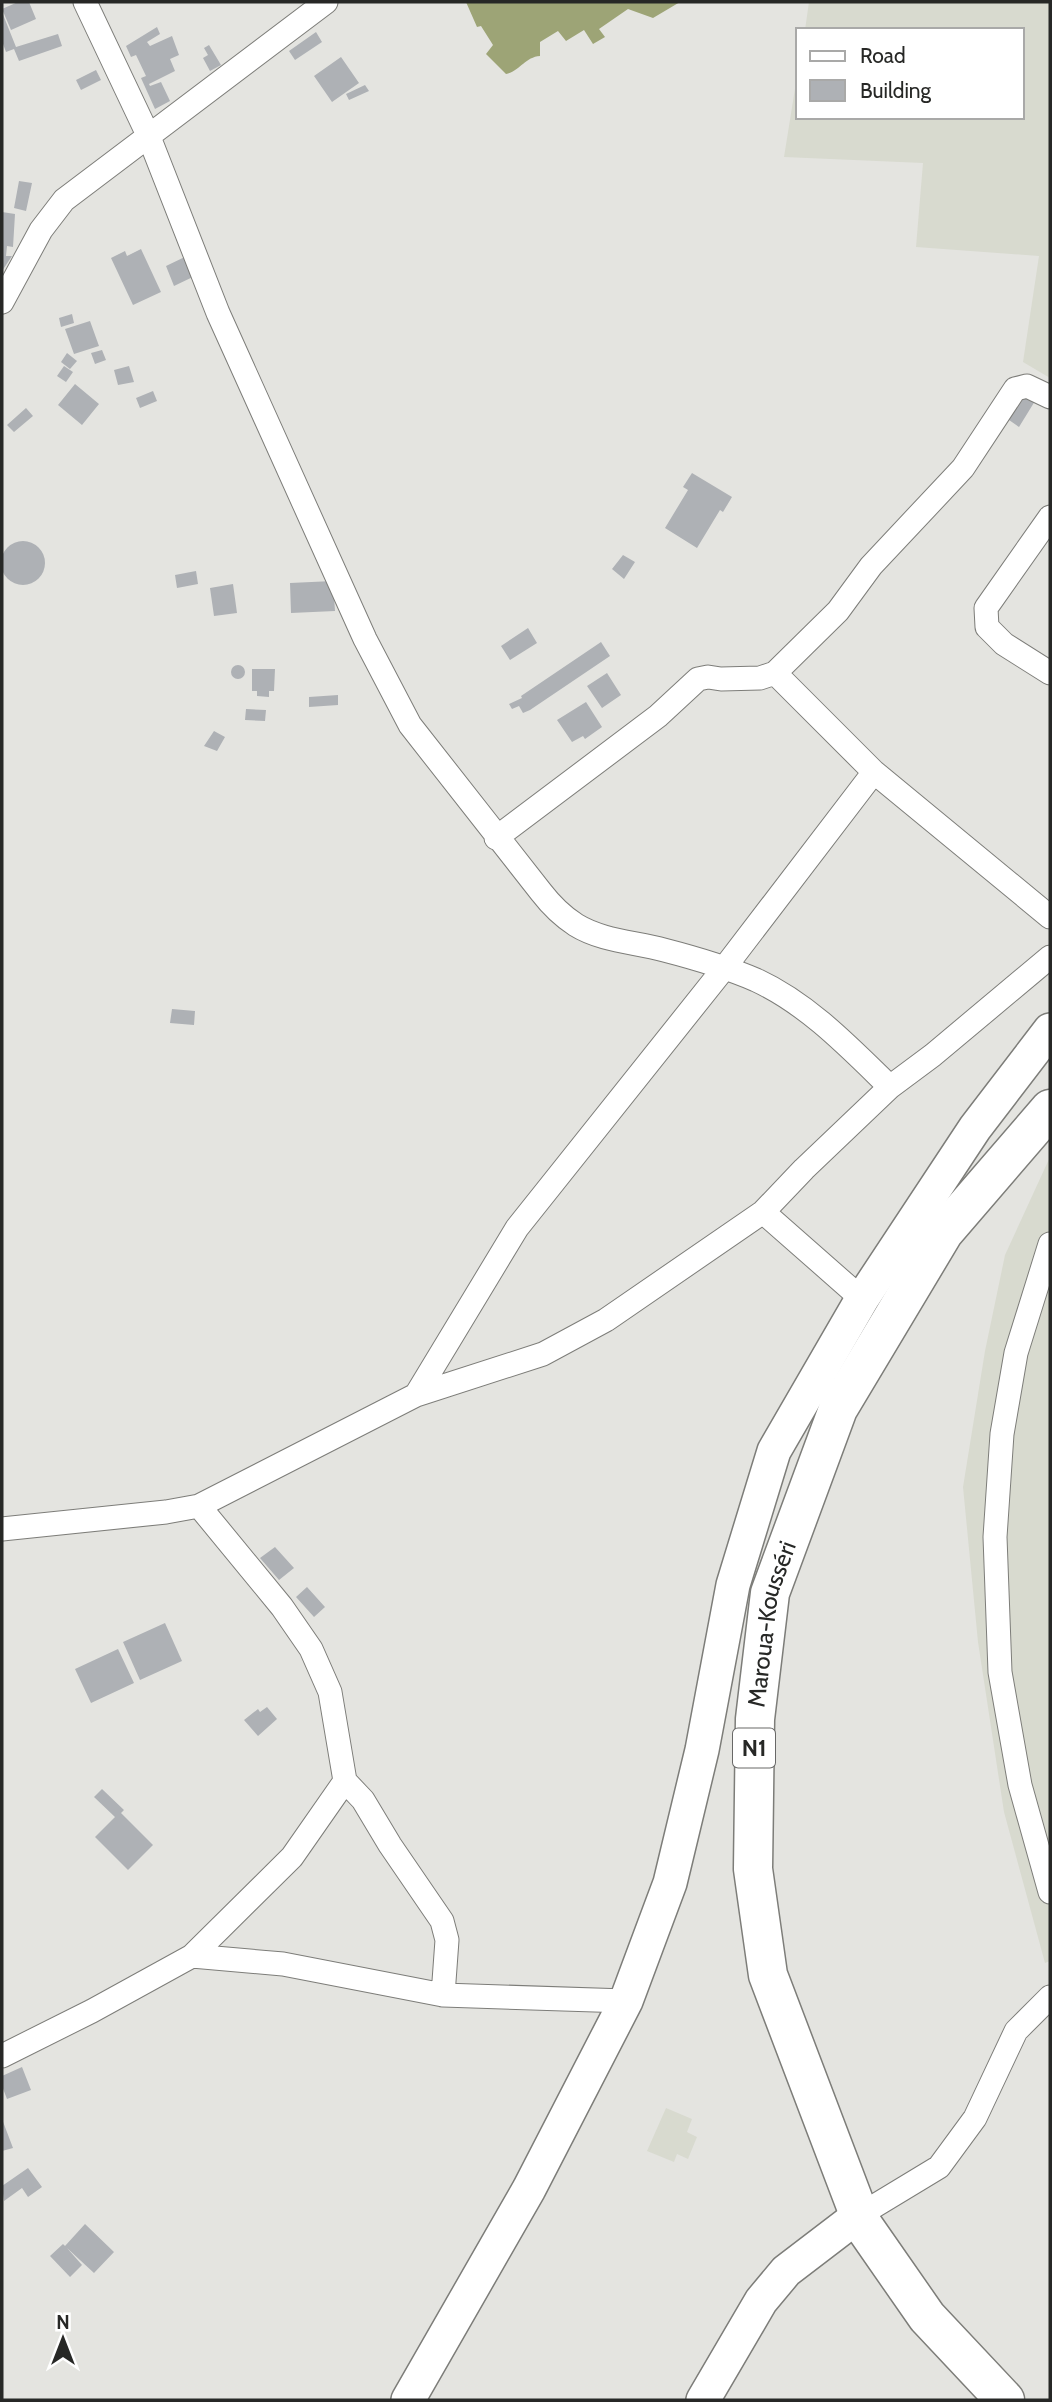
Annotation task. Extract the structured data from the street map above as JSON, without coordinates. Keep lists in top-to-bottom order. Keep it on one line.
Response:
{"streets":{"highway":["Maroua-Kousséri","N1"]},"legend":["Road","Building"],"north":"top"}
